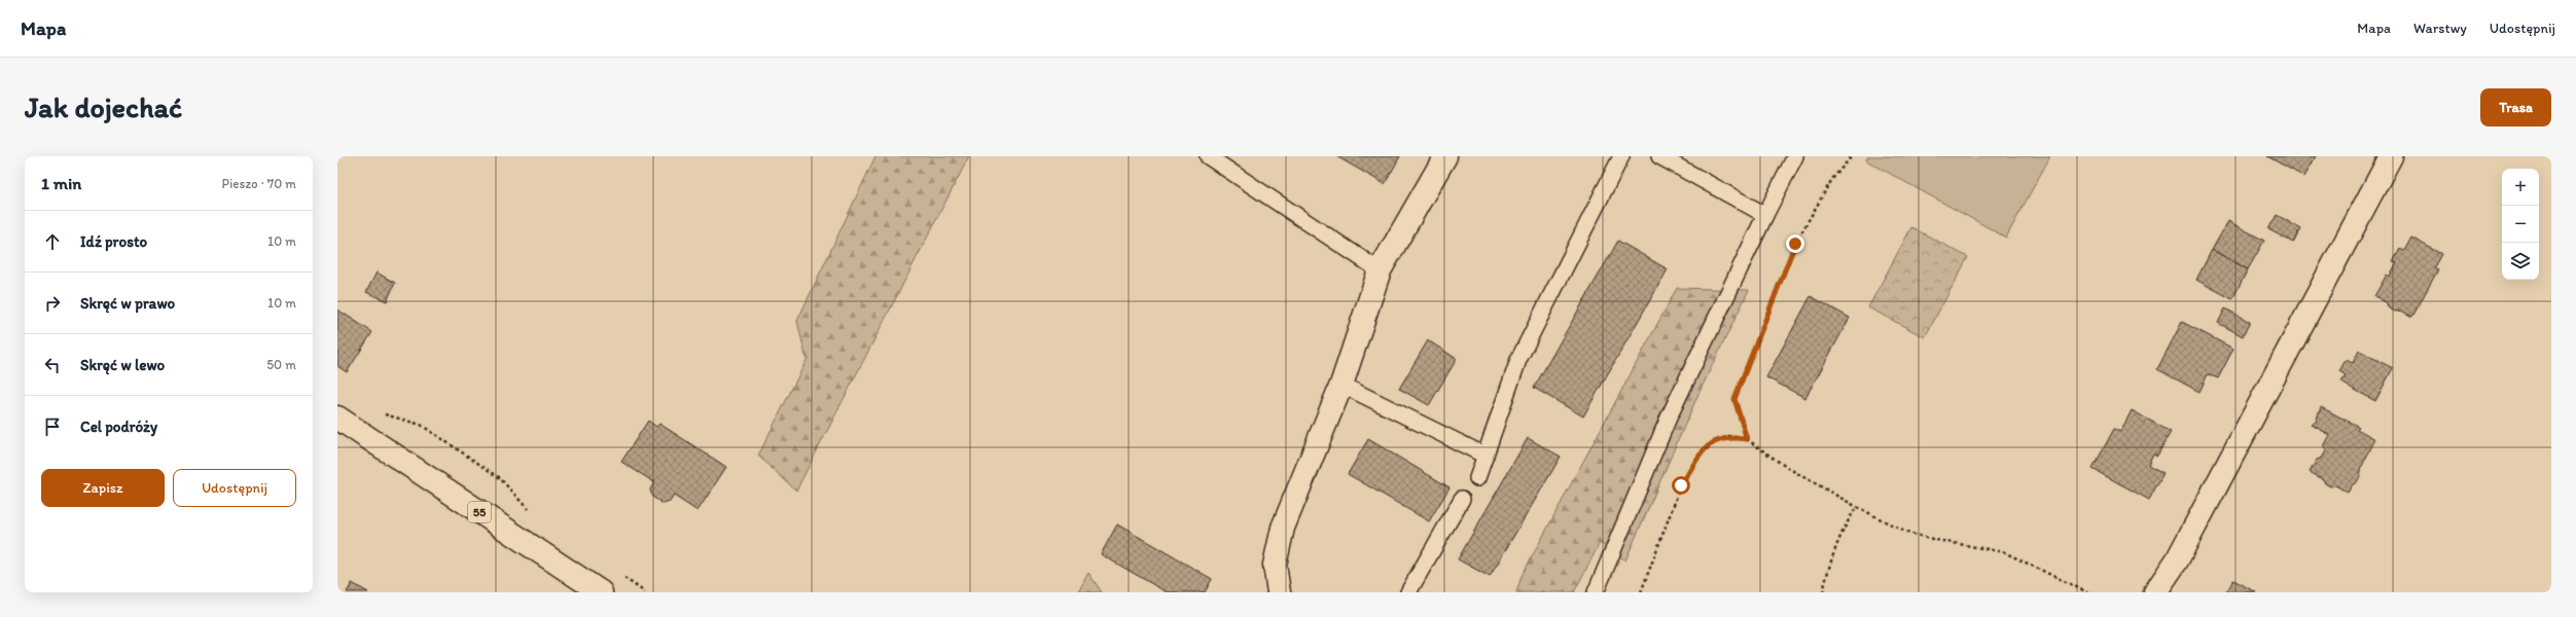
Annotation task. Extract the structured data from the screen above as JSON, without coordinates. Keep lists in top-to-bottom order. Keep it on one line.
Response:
{"streets":{"street":["55"]},"page":{"header":"Mapa","nav":["Mapa","Warstwy","Udostępnij"],"buttons":["Trasa",["Zapisz","Udostępnij"]],"title":"Jak dojechać","heading":["1 min","Pieszo · 70 m"],"map_buttons":["+","−"],"list":[["Idź prosto","10 m"],["Skręć w prawo","10 m"],["Skręć w lewo","50 m"],"Cel podróży"]}}
